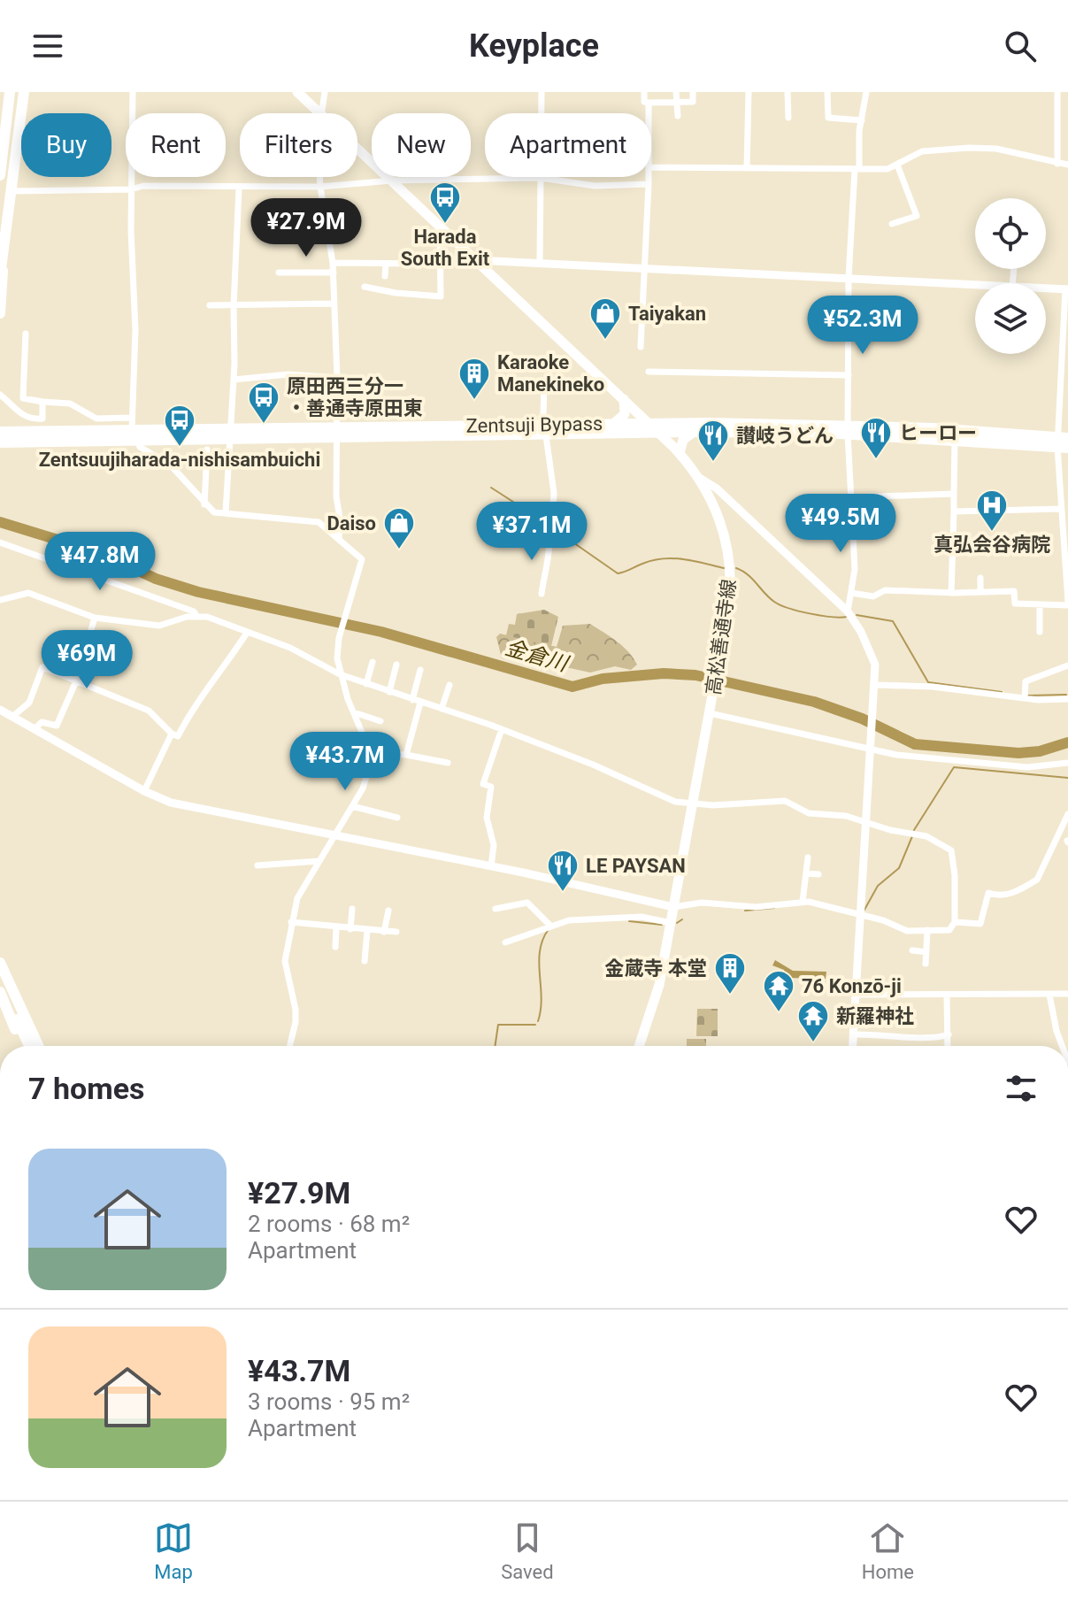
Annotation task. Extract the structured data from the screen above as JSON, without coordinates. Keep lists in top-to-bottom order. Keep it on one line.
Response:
{"streets":{"highway":["Zentsuji Bypass"],"main road":["高松善通寺線"]},"crossings":[["Zentsuji Bypass","高松善通寺線"]],"water":["金倉川"],"places":{"bus stop":["Harada South Exit","原田西三分一 ・善通寺原田東","Zentsuujiharada-nishisambuichi"],"shop":["Taiyakan","Daiso"],"building":["Karaoke Manekineko","金蔵寺 本堂"],"restaurant":["ヒーロー","讃岐うどん","LE PAYSAN"],"hospital":["真弘会谷病院"],"temple":["76 Konzō-ji","新羅神社"]},"page":{"header":"Keyplace","chip":["Buy","Rent","Filters","New","Apartment"],"price":["¥27.9M","¥52.3M","¥49.5M","¥37.1M","¥47.8M","¥69M","¥43.7M"],"heading":"7 homes","list":[{"name":"¥27.9M","note":"2 rooms · 68 m² · Apartment"},{"name":"¥43.7M","note":"3 rooms · 95 m² · Apartment"}],"tabs":["Map","Saved","Home"]}}
